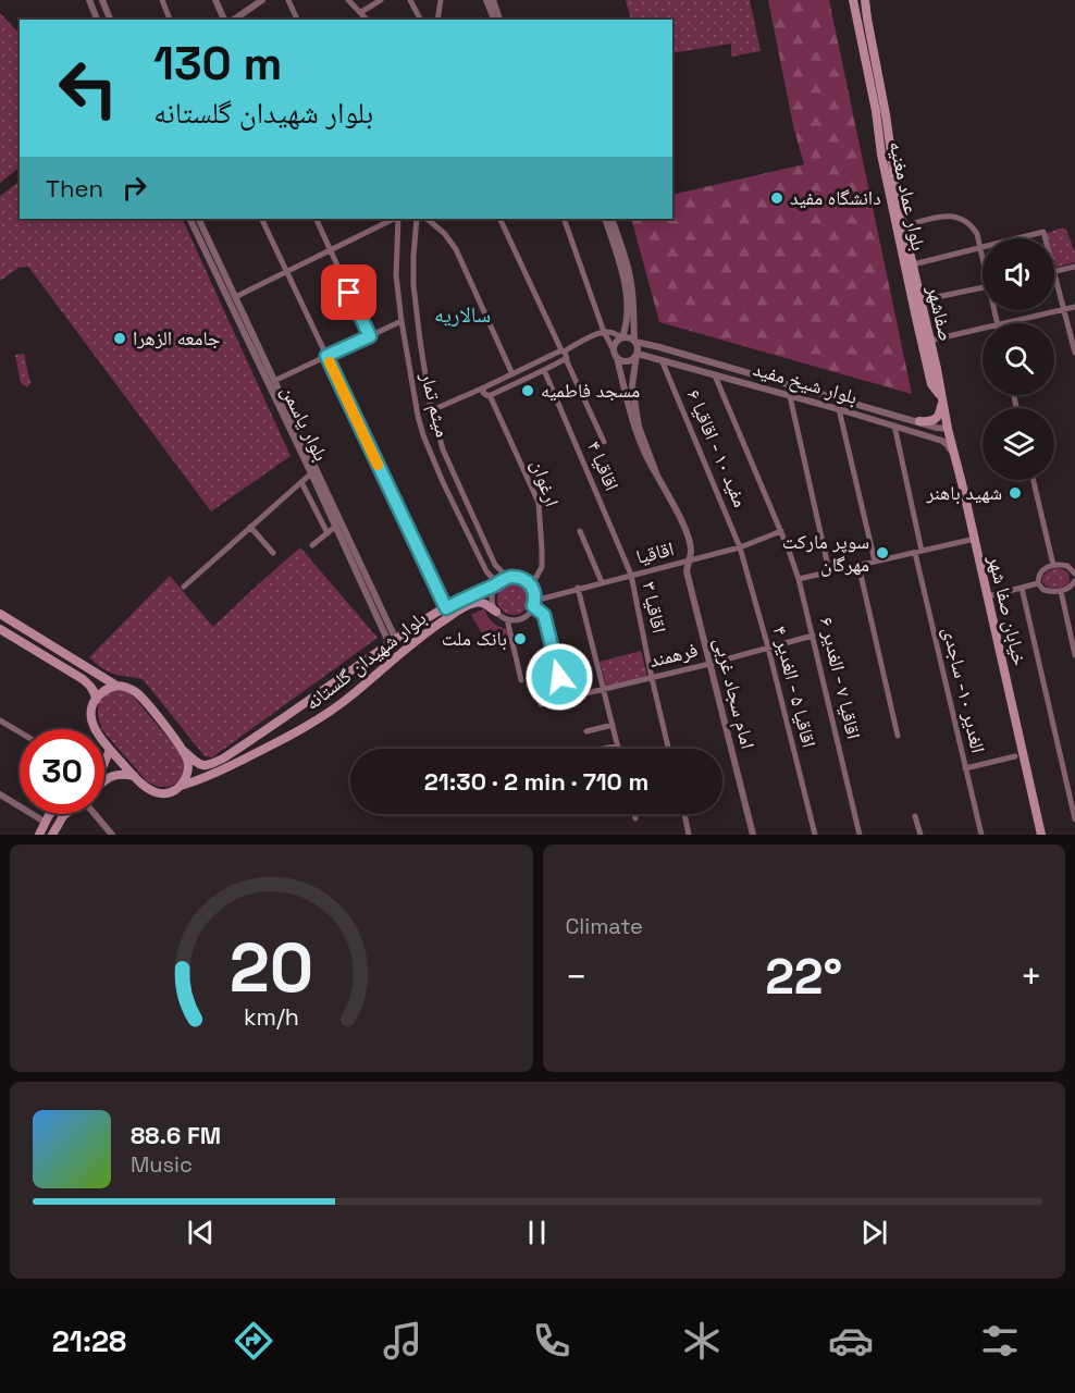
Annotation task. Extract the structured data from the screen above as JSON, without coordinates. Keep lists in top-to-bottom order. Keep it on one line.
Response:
{"streets":{"main road":["بلوار عماد مغنیه","صفاشهر","خیابان صفا شهر","بلوار شهیدان گلستانه"],"street":["بلوار شیخ مفید","میثم تمار","بلوار یاسمن","مفید ۱۰ - اقاقیا ۶","اقاقیا ۴","ارغوان","اقاقیا","اقاقیا ۳","فرهمند","اقاقیا ۷ - الغدیر ۶","اقاقیا ۵ - الغدیر ۴","الغدیر ۱۰- ساجدی","امام سجاد غربی"]},"crossings":[["بلوار عماد مغنیه","صفاشهر"],["بلوار عماد مغنیه","خیابان صفا شهر"],["صفاشهر","خیابان صفا شهر"],["بلوار شیخ مفید","مفید ۱۰ - اقاقیا ۶"],["بلوار شیخ مفید","خیابان صفا شهر"],["بلوار شیخ مفید","اقاقیا ۷ - الغدیر ۶"],["بلوار شیخ مفید","الغدیر ۱۰- ساجدی"],["میثم تمار","ارغوان"],["میثم تمار","اقاقیا"],["میثم تمار","بلوار شهیدان گلستانه"],["بلوار یاسمن","بلوار شهیدان گلستانه"],["مفید ۱۰ - اقاقیا ۶","اقاقیا"],["مفید ۱۰ - اقاقیا ۶","اقاقیا ۵ - الغدیر ۴"],["اقاقیا ۴","اقاقیا"],["اقاقیا ۴","اقاقیا ۳"],["ارغوان","اقاقیا"],["ارغوان","بلوار شهیدان گلستانه"],["اقاقیا","اقاقیا ۳"],["اقاقیا","بلوار شهیدان گلستانه"],["اقاقیا","اقاقیا ۷ - الغدیر ۶"],["اقاقیا","اقاقیا ۵ - الغدیر ۴"],["اقاقیا","امام سجاد غربی"],["اقاقیا ۳","فرهمند"],["فرهمند","اقاقیا ۷ - الغدیر ۶"],["فرهمند","اقاقیا ۵ - الغدیر ۴"],["فرهمند","امام سجاد غربی"]],"districts":["سالاریه"],"places":["دانشگاه مفید","جامعه الزهرا","مسجد فاطمیه","شهید باهنر","سوپر مارکت مهرگان","بانک ملت"],"page":{"turn":["130 m","بلوار شهیدان گلستانه"],"then":"Then","limit":"30","trip":"21:30 · 2 min · 710 m","tile":"Climate","heat":["−","22°","+"],"song":["88.6 FM","Music"],"tabs":"21:28","gauge":["20","km/h"]}}
